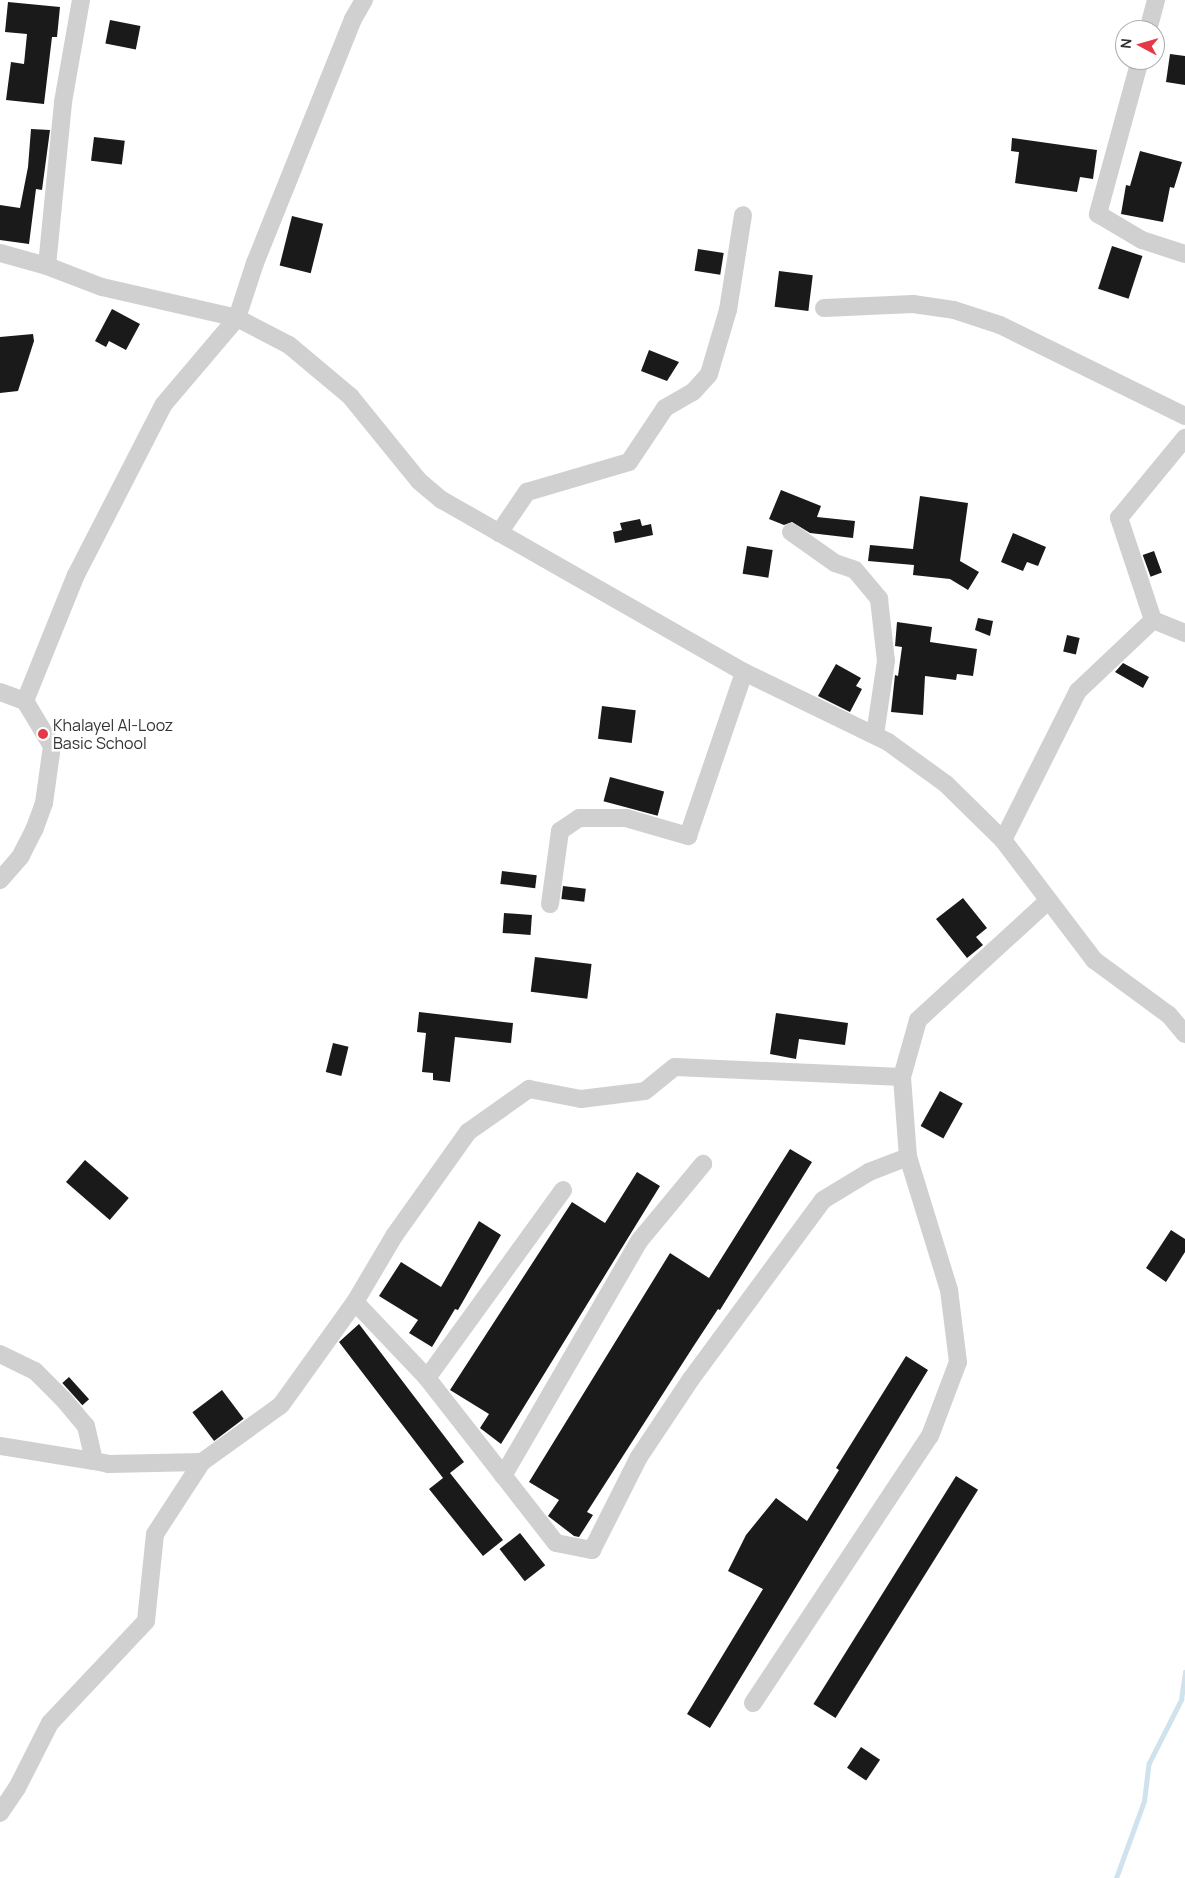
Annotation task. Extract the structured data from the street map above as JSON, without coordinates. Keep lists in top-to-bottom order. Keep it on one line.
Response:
{"places":["Khalayel Al-Looz Basic School"],"north":"left"}
